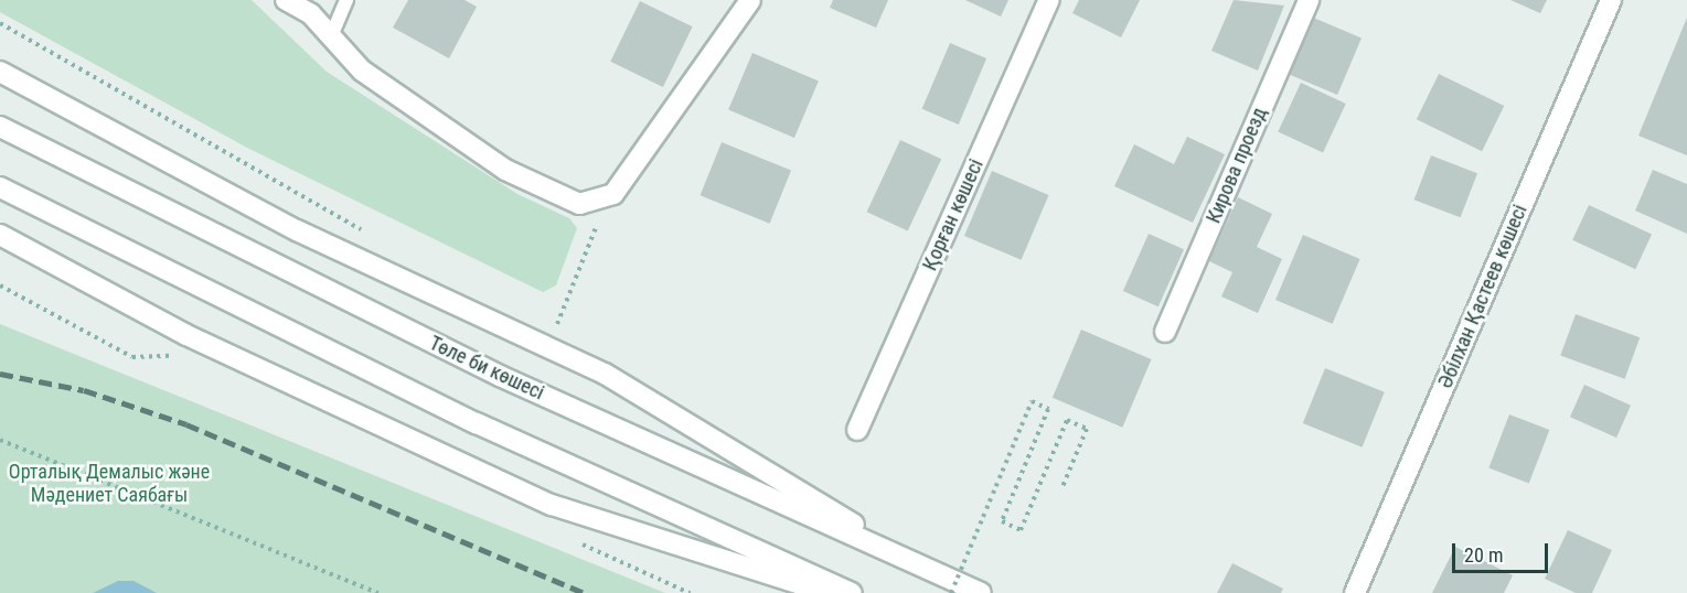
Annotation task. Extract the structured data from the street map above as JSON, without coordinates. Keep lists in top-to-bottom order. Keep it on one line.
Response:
{"streets":{"main road":["Кирова проезд","Қорған көшесі","Әбілхан Қастеев көшесі","Төле би көшесі"]},"parks":["Орталық Демалыс және Мәдениет Саябағы"],"scale_bar":"20 m"}
